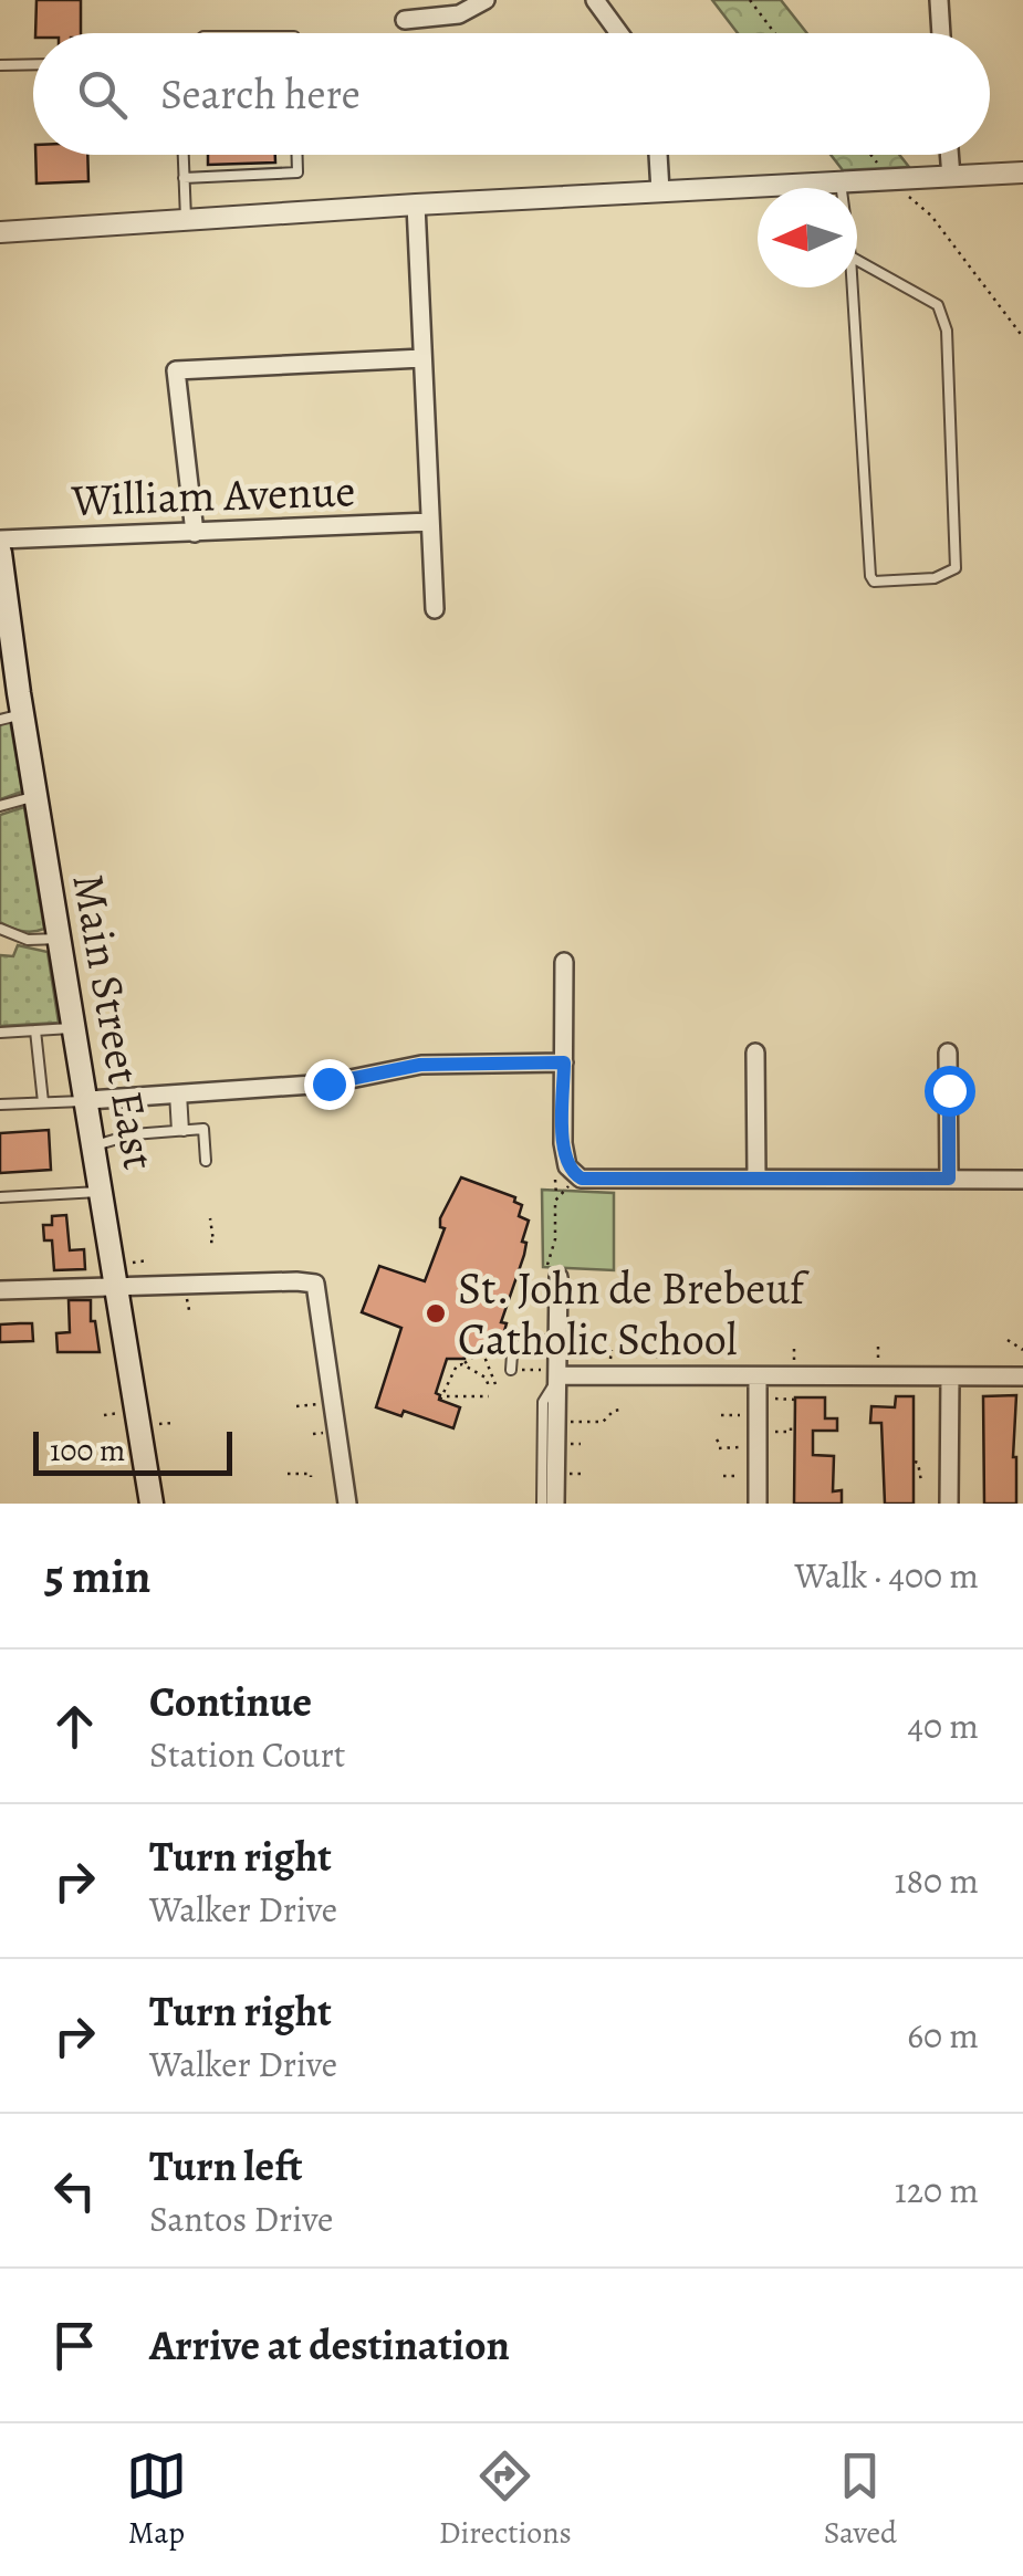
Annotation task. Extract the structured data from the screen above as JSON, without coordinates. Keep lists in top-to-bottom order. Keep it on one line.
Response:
{"streets":{"main road":["Main Street East"],"street":["William Avenue"]},"places":["St. John de Brebeuf Catholic School"],"scale_bar":"100 m","north":"left","page":{"search":"Search here","scale":"100 m","heading":["5 min","Walk · 400 m"],"list":[["Continue","Station Court","40 m"],["Turn right","Walker Drive","180 m"],["Turn right","Walker Drive","60 m"],["Turn left","Santos Drive","120 m"],"Arrive at destination"],"nav":["Map","Directions","Saved"]}}
